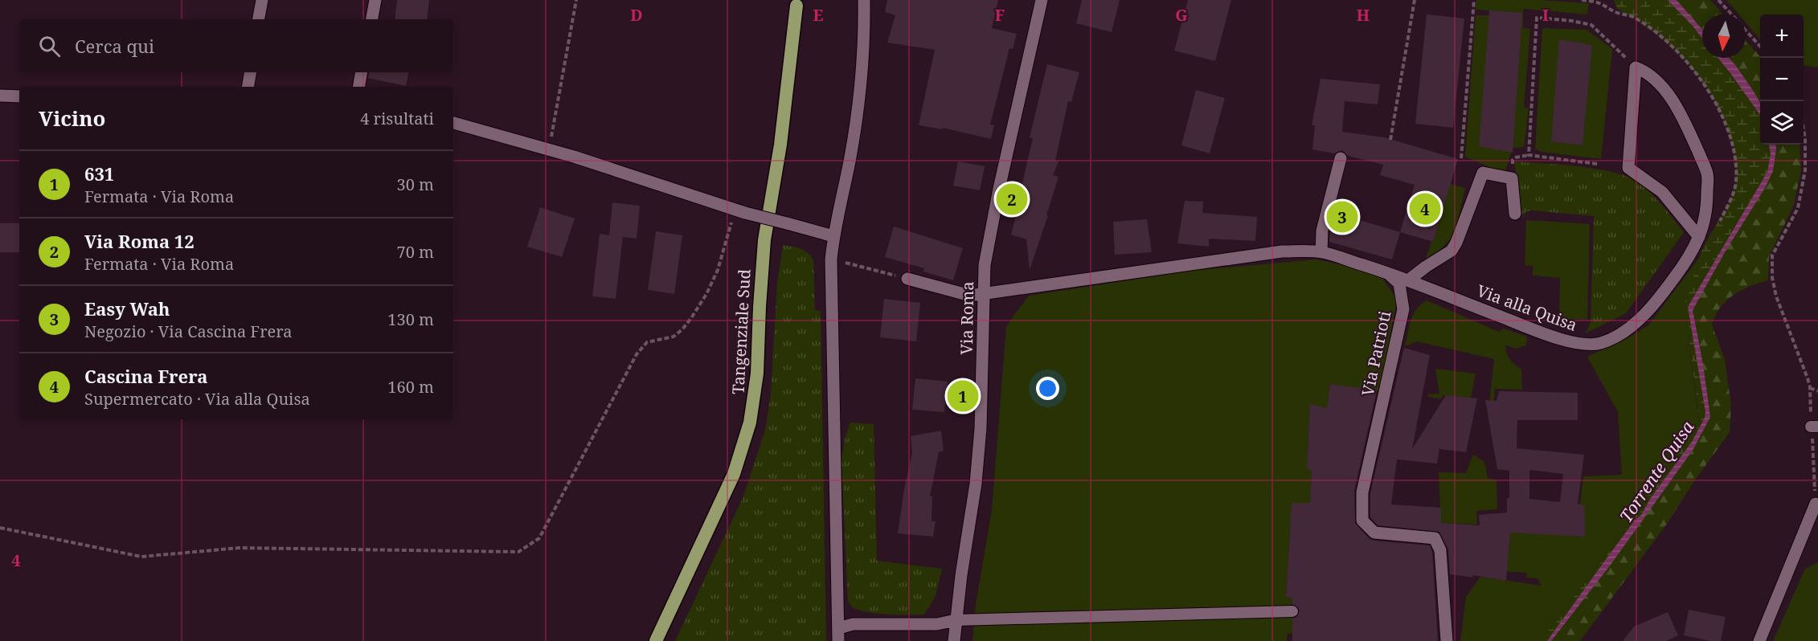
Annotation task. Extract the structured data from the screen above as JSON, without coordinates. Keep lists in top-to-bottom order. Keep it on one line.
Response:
{"streets":{"highway":["Tangenziale Sud"],"street":["Via alla Quisa","Via Roma","Via Patrioti"]},"crossings":[["Via alla Quisa","Via Patrioti"]],"water":["Torrente Quisa"],"north":"bottom","page":{"map_buttons":["+","−"],"search":"Cerca qui","heading":["Vicino","4 risultati"],"list":[{"mark":"1","name":"631","note":"Fermata · Via Roma","value":"30 m"},{"mark":"2","name":"Via Roma 12","note":"Fermata · Via Roma","value":"70 m"},{"mark":"3","name":"Easy Wah","note":"Negozio · Via Cascina Frera","value":"130 m"},{"mark":"4","name":"Cascina Frera","note":"Supermercato · Via alla Quisa","value":"160 m"}],"pins":["2","4","3","1"]},"grid":{"columns":["D","E","F","G","H","I"],"rows":["4"]}}
